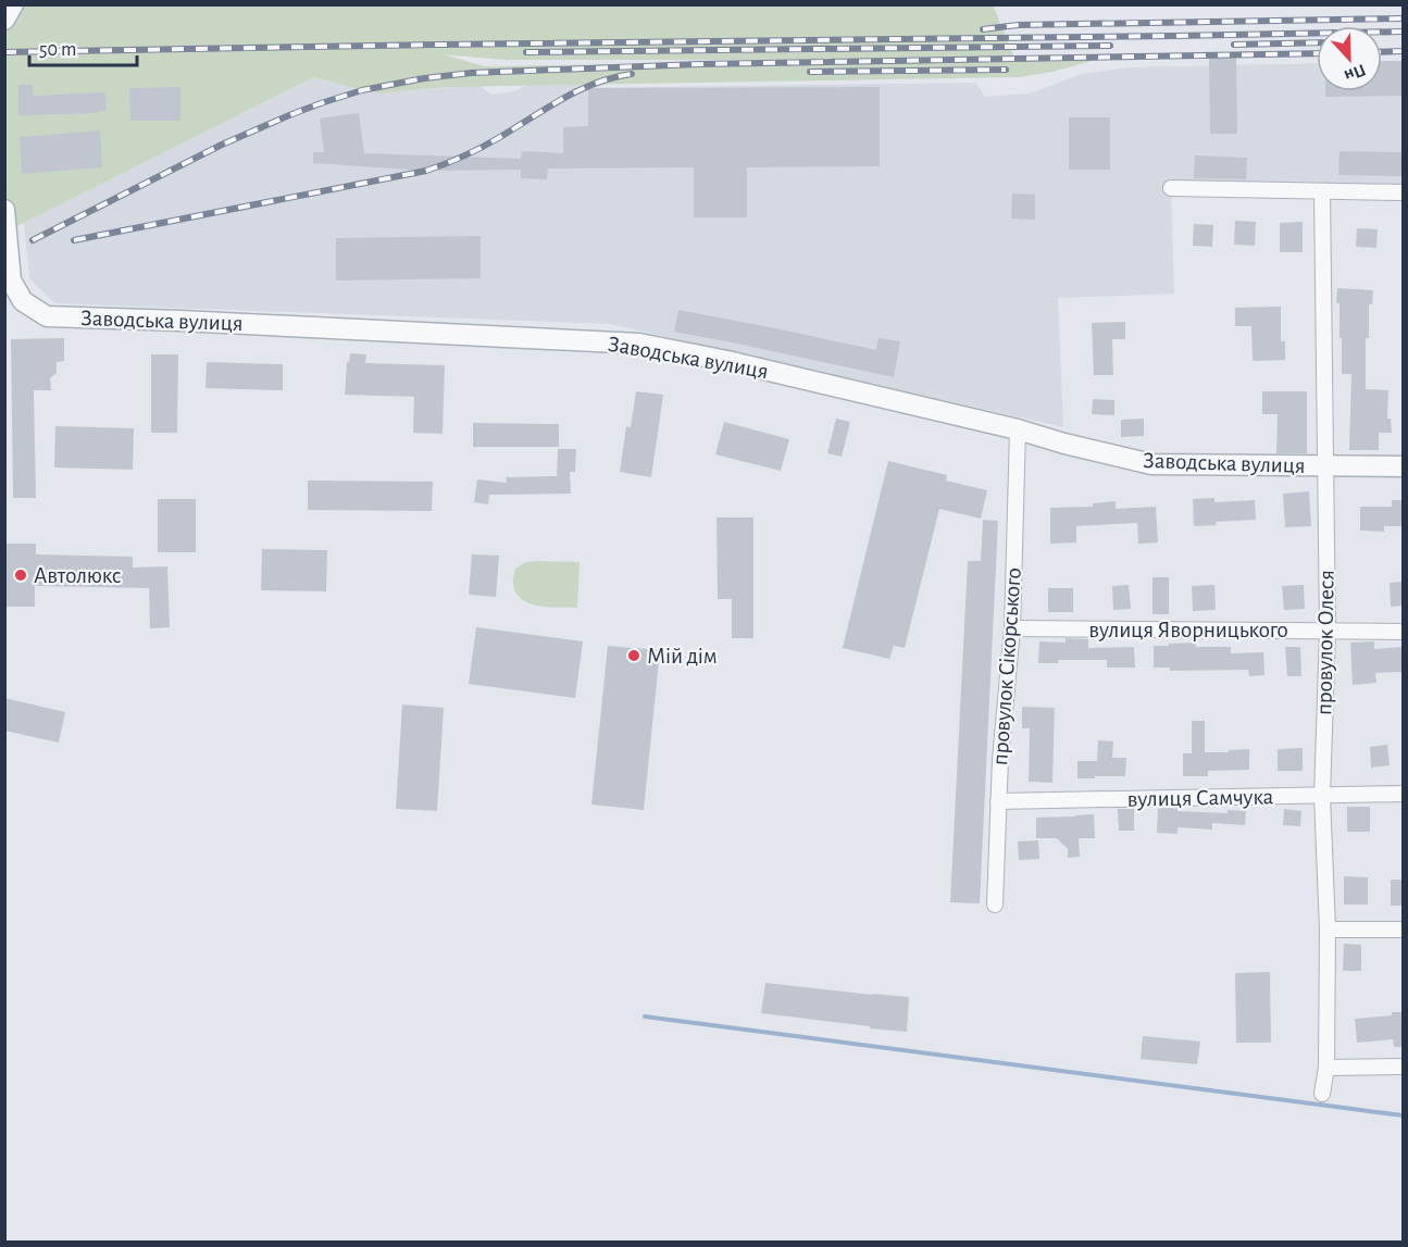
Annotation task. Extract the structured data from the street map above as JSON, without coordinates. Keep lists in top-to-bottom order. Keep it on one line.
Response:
{"streets":{"street":["Заводська вулиця","вулиця Яворницького","провулок Олеся","провулок Сікорського","вулиця Самчука"]},"crossings":[["Заводська вулиця","провулок Олеся"],["Заводська вулиця","провулок Сікорського"],["вулиця Яворницького","провулок Олеся"],["вулиця Яворницького","провулок Сікорського"],["провулок Олеся","вулиця Самчука"],["провулок Сікорського","вулиця Самчука"]],"places":["Автолюкс","Мій дім"],"scale_bar":"50 m","north":"bottom"}
